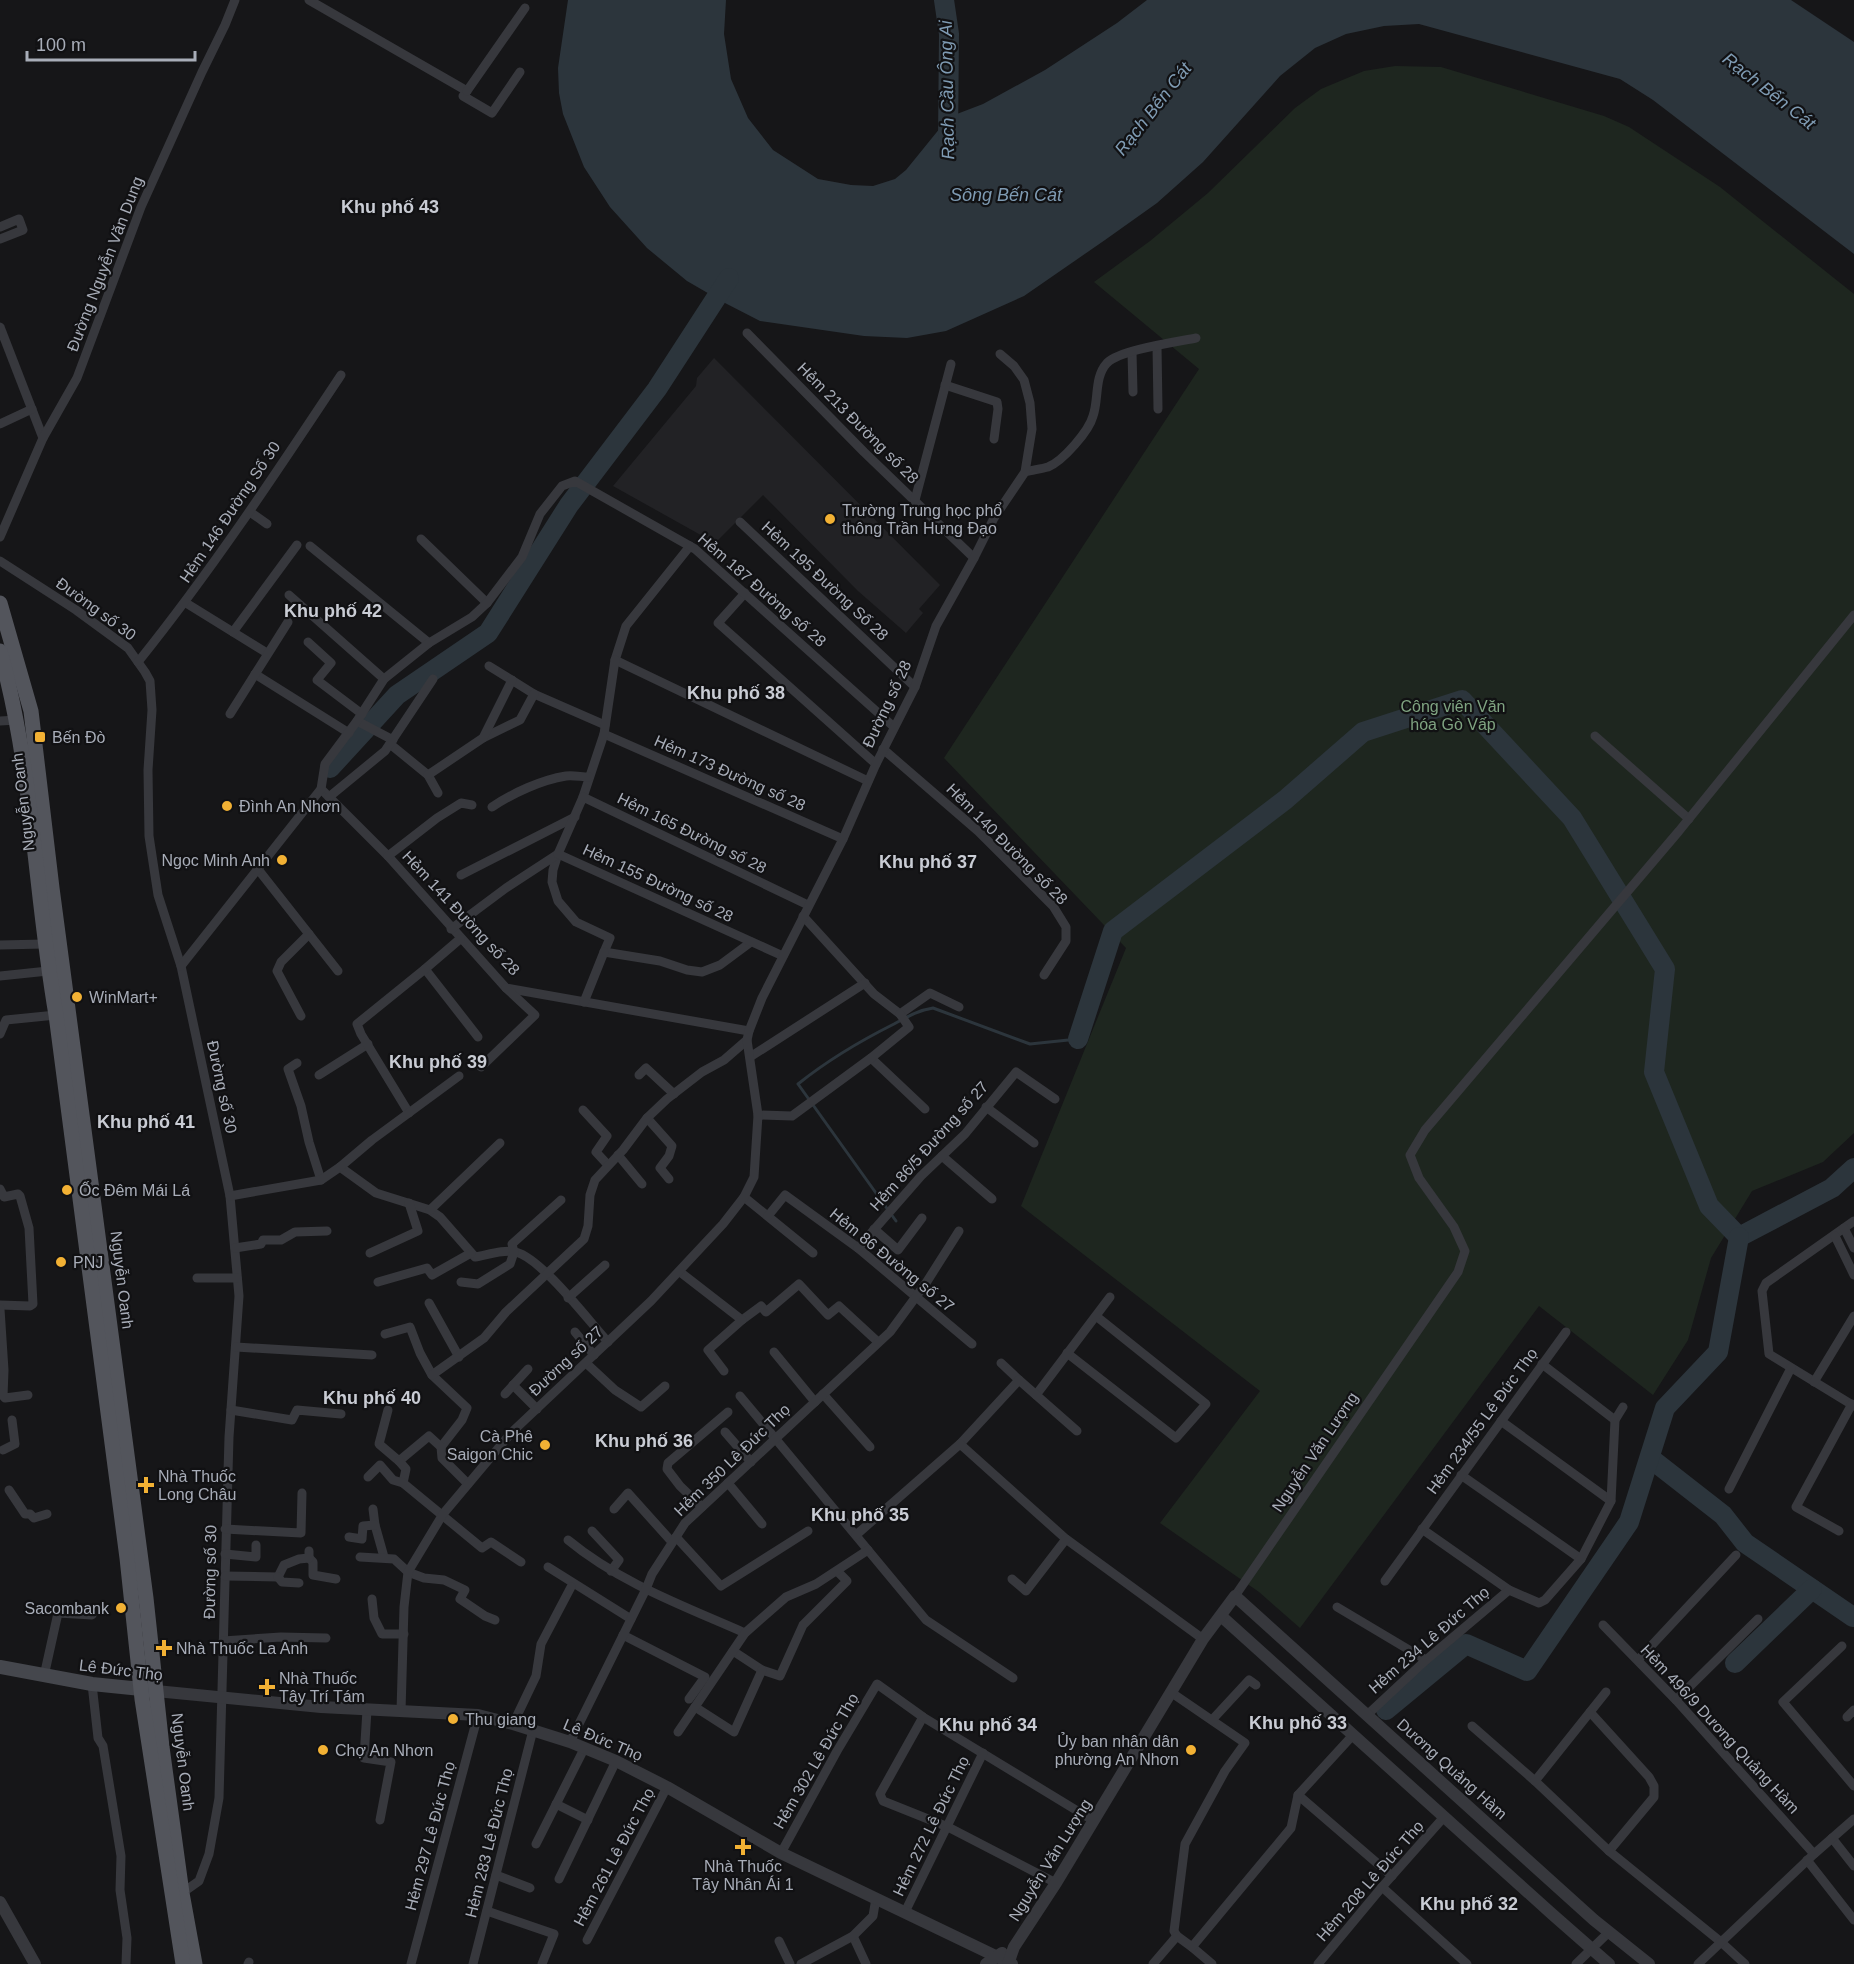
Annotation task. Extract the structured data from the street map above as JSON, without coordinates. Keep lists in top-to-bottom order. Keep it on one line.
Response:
{"streets":{"main road":["Nguyễn Oanh","Lê Đức Thọ"],"street":["Đường Nguyễn Văn Dung","Hẻm 213 Đường số 28","Hẻm 146 Đường Số 30","Hẻm 195 Đường Số 28","Hẻm 187 Đường số 28","Đường số 30","Đường số 28","Hẻm 173 Đường số 28","Hẻm 165 Đường số 28","Hẻm 140 Đường số 28","Hẻm 155 Đường số 28","Hẻm 141 Đường số 28","Hẻm 86/5 Đường số 27","Hẻm 86 Đường số 27","Đường số 27","Hẻm 234/55 Lê Đức Thọ","Nguyễn Văn Lượng","Hẻm 350 Lê Đức Thọ","Hẻm 234 Lê Đức Thọ","Hẻm 496/9 Dương Quảng Hàm","Hẻm 302 Lê Đức Thọ","Dương Quảng Hàm","Hẻm 272 Lê Đức Thọ","Hẻm 297 Lê Đức Thọ","Hẻm 283 Lê Đức Thọ","Hẻm 261 Lê Đức Thọ","Hẻm 208 Lê Đức Thọ"]},"crossings":[["Hẻm 213 Đường số 28","Đường số 28"],["Hẻm 146 Đường Số 30","Đường số 30"],["Hẻm 195 Đường Số 28","Đường số 28"],["Hẻm 187 Đường số 28","Đường số 28"],["Đường số 30","Nguyễn Oanh"],["Đường số 30","Lê Đức Thọ"],["Đường số 28","Hẻm 173 Đường số 28"],["Đường số 28","Hẻm 165 Đường số 28"],["Đường số 28","Hẻm 140 Đường số 28"],["Đường số 28","Hẻm 155 Đường số 28"],["Đường số 28","Hẻm 141 Đường số 28"],["Đường số 28","Đường số 27"],["Nguyễn Oanh","Lê Đức Thọ"],["Hẻm 141 Đường số 28","Đường số 27"],["Hẻm 86/5 Đường số 27","Hẻm 86 Đường số 27"],["Hẻm 86 Đường số 27","Hẻm 350 Lê Đức Thọ"],["Đường số 27","Lê Đức Thọ"],["Nguyễn Văn Lượng","Lê Đức Thọ"],["Nguyễn Văn Lượng","Dương Quảng Hàm"],["Hẻm 350 Lê Đức Thọ","Lê Đức Thọ"],["Hẻm 234 Lê Đức Thọ","Dương Quảng Hàm"],["Lê Đức Thọ","Hẻm 302 Lê Đức Thọ"],["Lê Đức Thọ","Hẻm 272 Lê Đức Thọ"],["Lê Đức Thọ","Hẻm 297 Lê Đức Thọ"],["Lê Đức Thọ","Hẻm 283 Lê Đức Thọ"],["Lê Đức Thọ","Hẻm 261 Lê Đức Thọ"]],"districts":["Khu phố 43","Khu phố 42","Khu phố 38","Khu phố 37","Khu phố 39","Khu phố 41","Khu phố 40","Khu phố 36","Khu phố 35","Khu phố 33","Khu phố 34","Khu phố 32"],"water":["Rạch Cầu Ông Ai","Rạch Bến Cát","Sông Bến Cát"],"parks":["Công viên Văn hóa Gò Vấp"],"places":{"other":["Trường Trung học phổ thông Trần Hưng Đạo","Đình An Nhơn","Ngọc Minh Anh","WinMart+","Ốc Đêm Mái Lá","PNJ","Cà Phê Saigon Chic","Sacombank","Thu giang","Chợ An Nhơn","Ủy ban nhân dân phường An Nhơn"],"transit":["Bến Đò"],"health":["Nhà Thuốc Long Châu","Nhà Thuốc La Anh","Nhà Thuốc Tây Trí Tám","Nhà Thuốc Tây Nhân Ái 1"]},"scale_bar":"100 m"}
